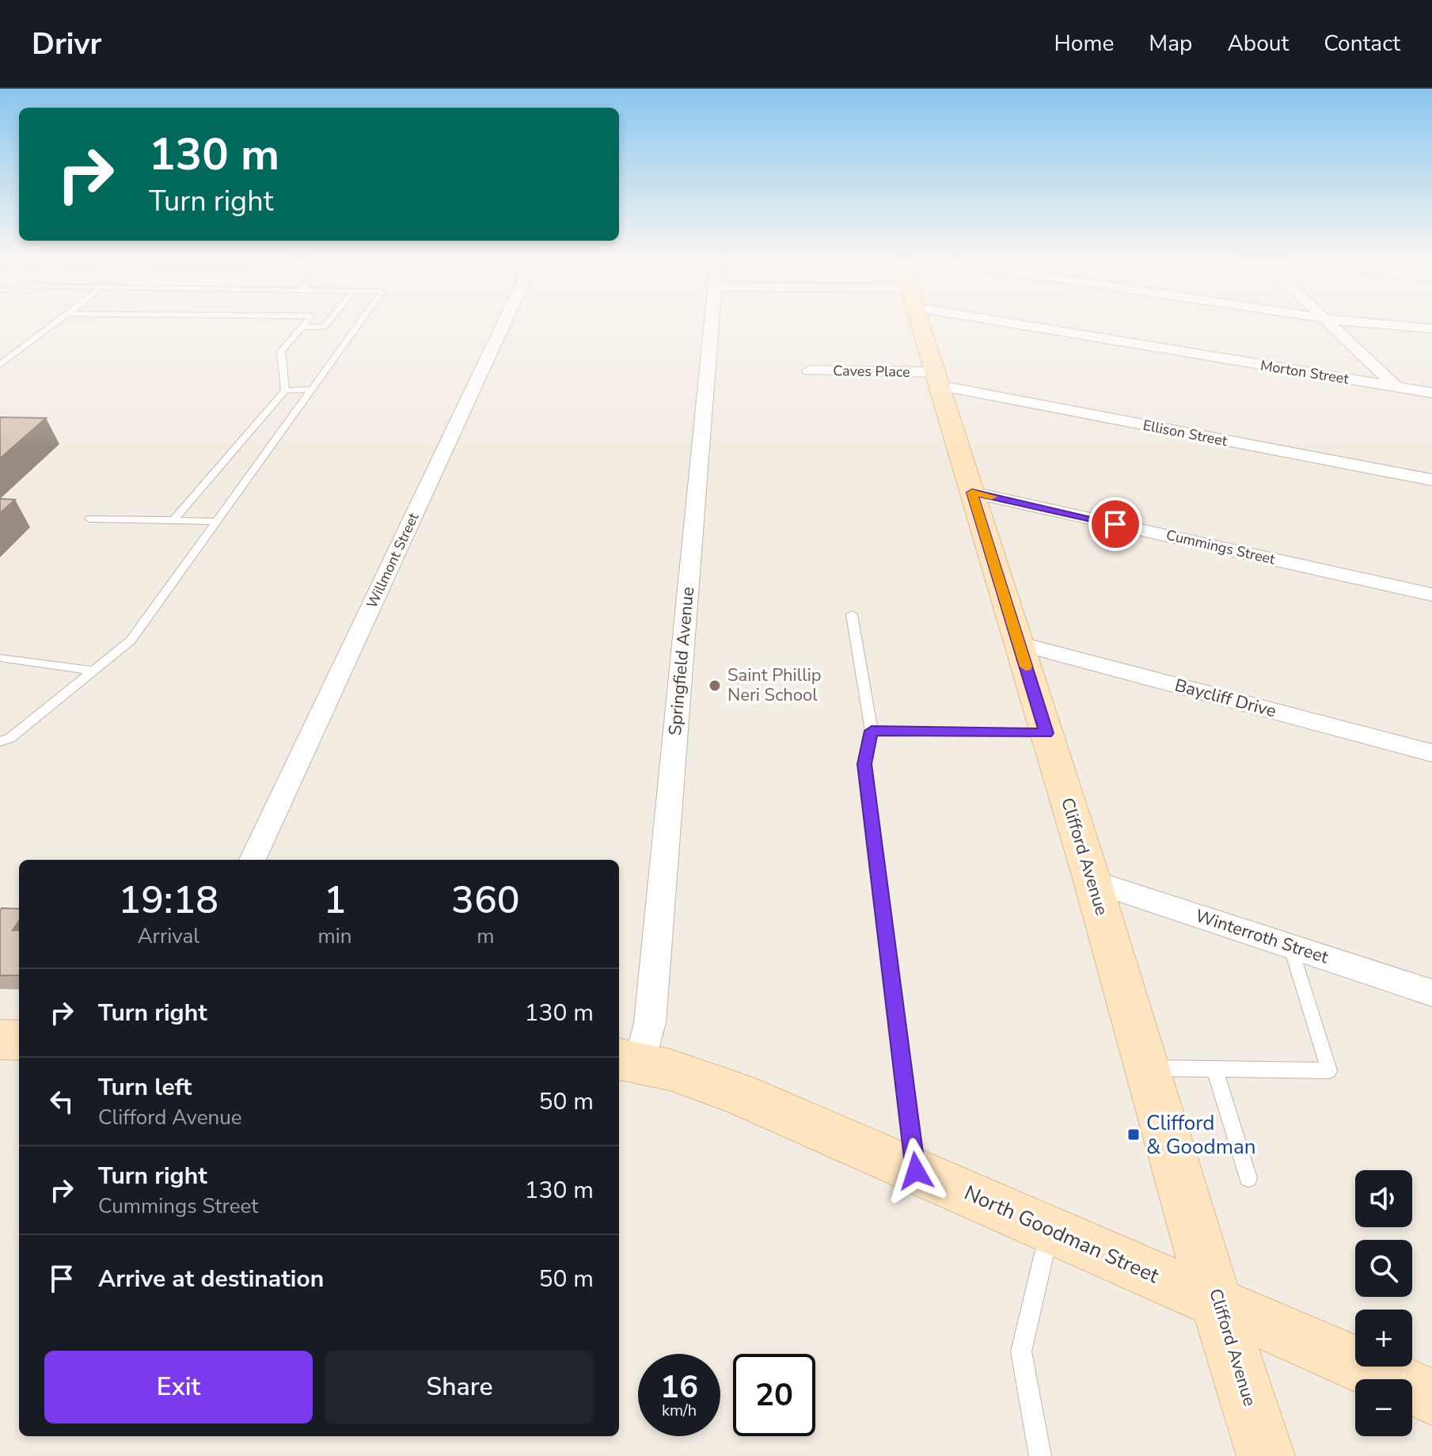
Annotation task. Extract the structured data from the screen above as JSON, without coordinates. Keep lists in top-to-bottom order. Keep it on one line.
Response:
{"streets":{"main road":["Clifford Avenue","North Goodman Street"],"street":["Caves Place","Morton Street","Ellison Street","Cummings Street","Willmont Street","Springfield Avenue","Baycliff Drive","Winterroth Street"]},"crossings":[["Caves Place","Ellison Street"],["Caves Place","Clifford Avenue"],["Ellison Street","Clifford Avenue"],["Cummings Street","Clifford Avenue"],["Springfield Avenue","North Goodman Street"],["Baycliff Drive","Clifford Avenue"],["Clifford Avenue","Winterroth Street"],["Clifford Avenue","North Goodman Street"]],"places":{"other":["Saint Phillip Neri School"],"transit":["Clifford & Goodman"]},"page":{"header":"Drivr","nav":["Home","Map","About","Contact"],"turn":["130 m","Turn right"],"eta":["19:18","Arrival","1","min","360","m"],"list":[{"name":"Turn right","value":"130 m"},{"name":"Turn left","note":"Clifford Avenue","value":"50 m"},{"name":"Turn right","note":"Cummings Street","value":"130 m"},{"name":"Arrive at destination","value":"50 m"}],"map_buttons":["+","−"],"buttons":["Exit","Share"],"speed":"16 km/h","limit":"20"}}
